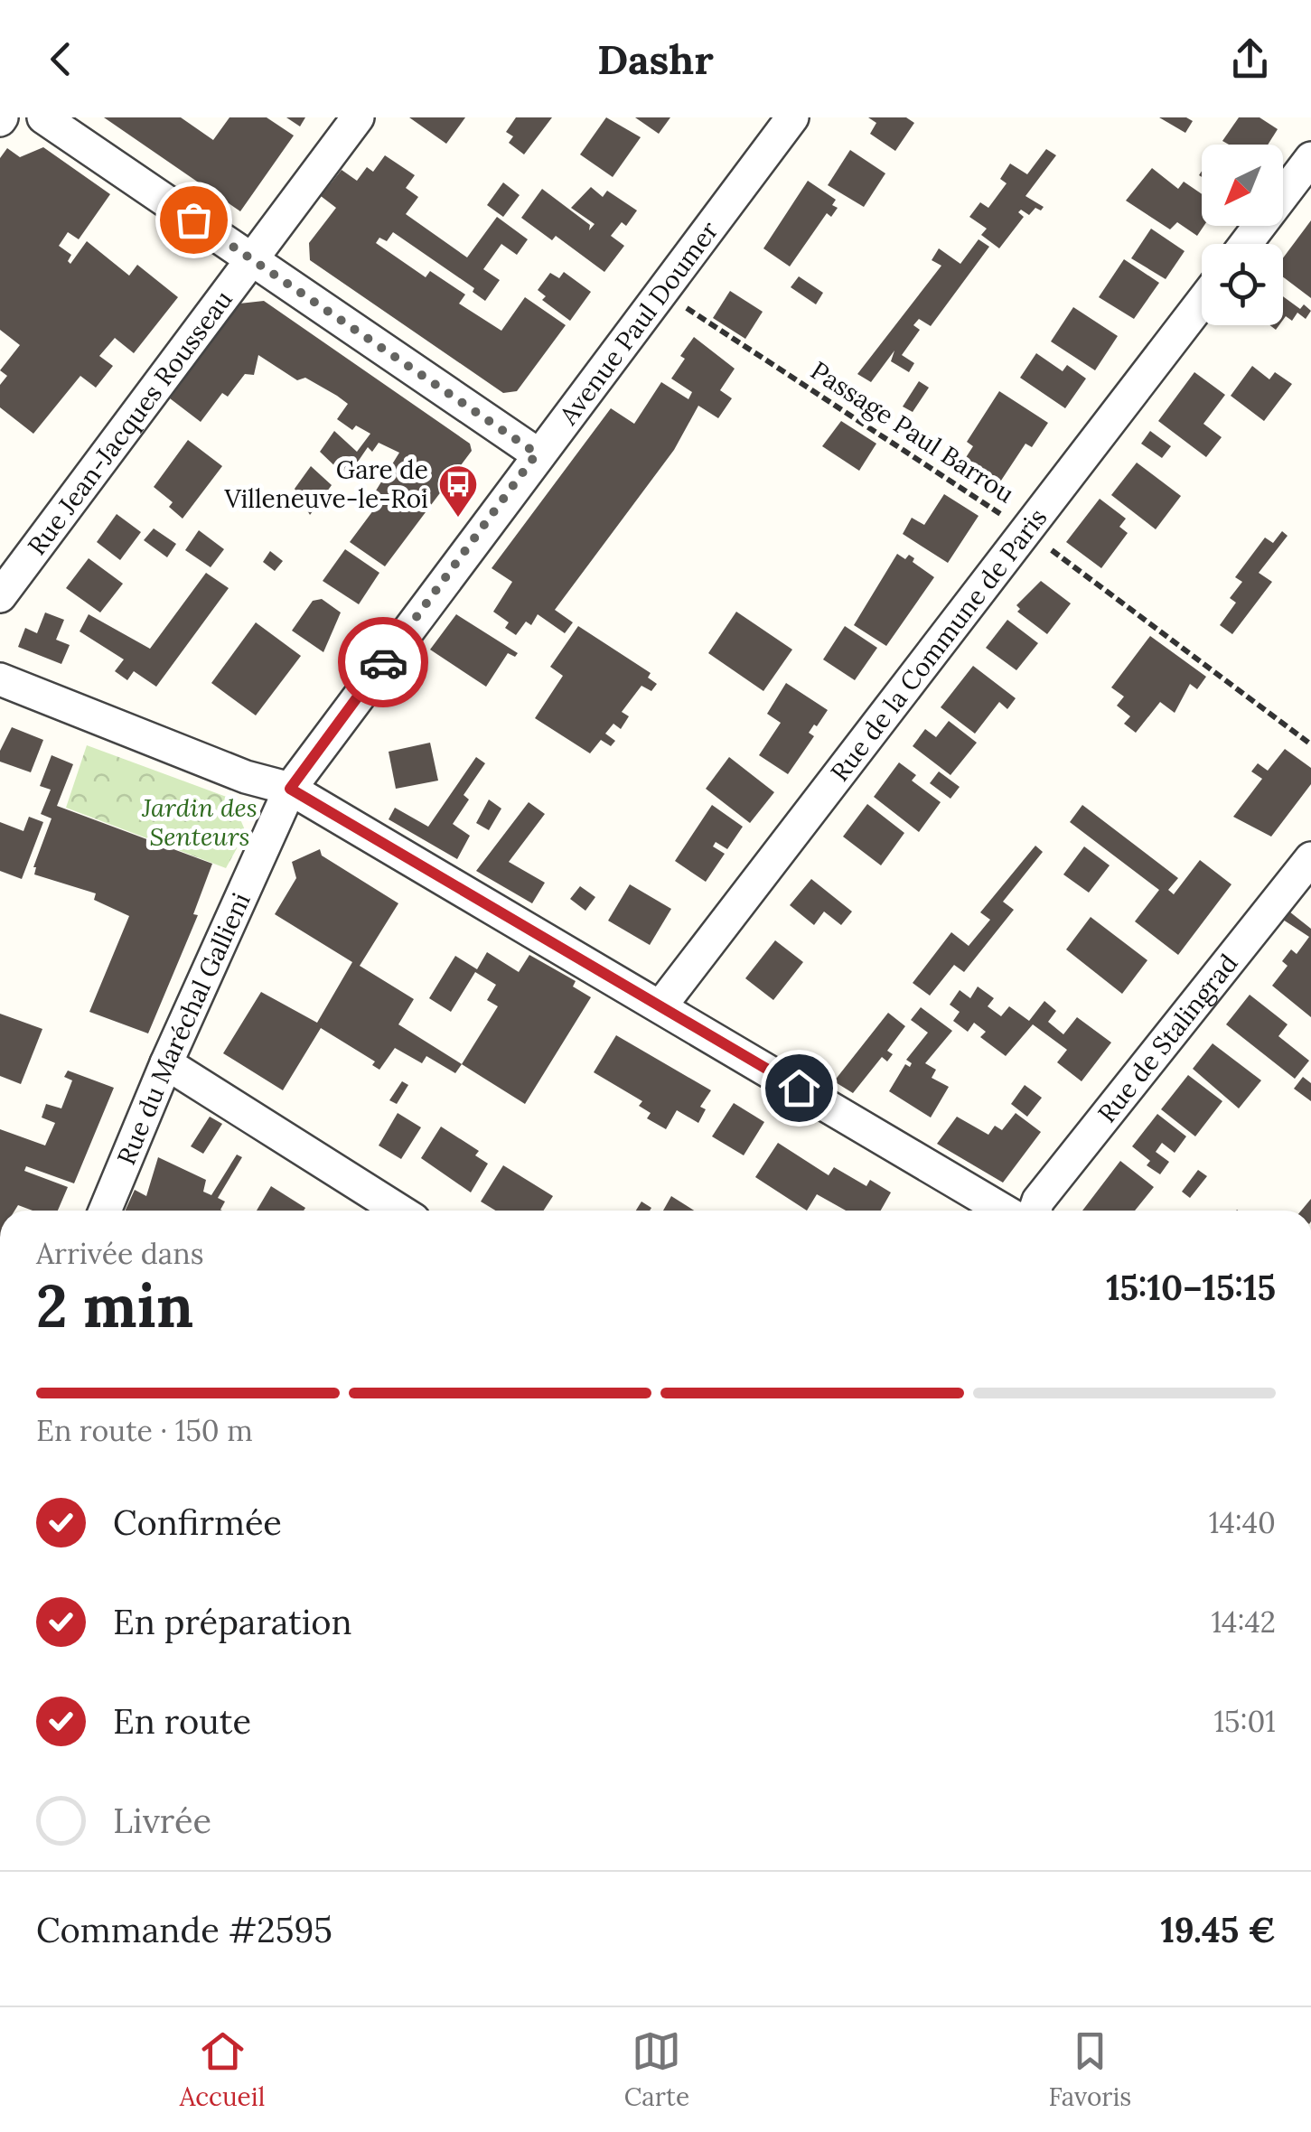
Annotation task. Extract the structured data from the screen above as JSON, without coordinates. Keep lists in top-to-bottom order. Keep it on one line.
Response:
{"streets":{"street":["Avenue Paul Doumer","Rue Jean-Jacques Rousseau","Rue de la Commune de Paris","Rue du Maréchal Gallieni","Rue de Stalingrad"],"path":["Passage Paul Barrou"]},"crossings":[["Avenue Paul Doumer","Passage Paul Barrou"],["Avenue Paul Doumer","Rue du Maréchal Gallieni"],["Passage Paul Barrou","Rue de la Commune de Paris"]],"parks":["Jardin des Senteurs"],"places":{"bus stop":["Gare de Villeneuve-le-Roi"]},"north":"bottom left","page":{"header":"Dashr","heading":["2 min","Arrivée dans","15:10–15:15"],"panel":["Commande #2595","19.45 €"],"bar":"En route · 150 m","list":[["Confirmée","14:40"],["En préparation","14:42"],["En route","15:01"],"Livrée"],"tabs":["Accueil","Carte","Favoris"]}}
